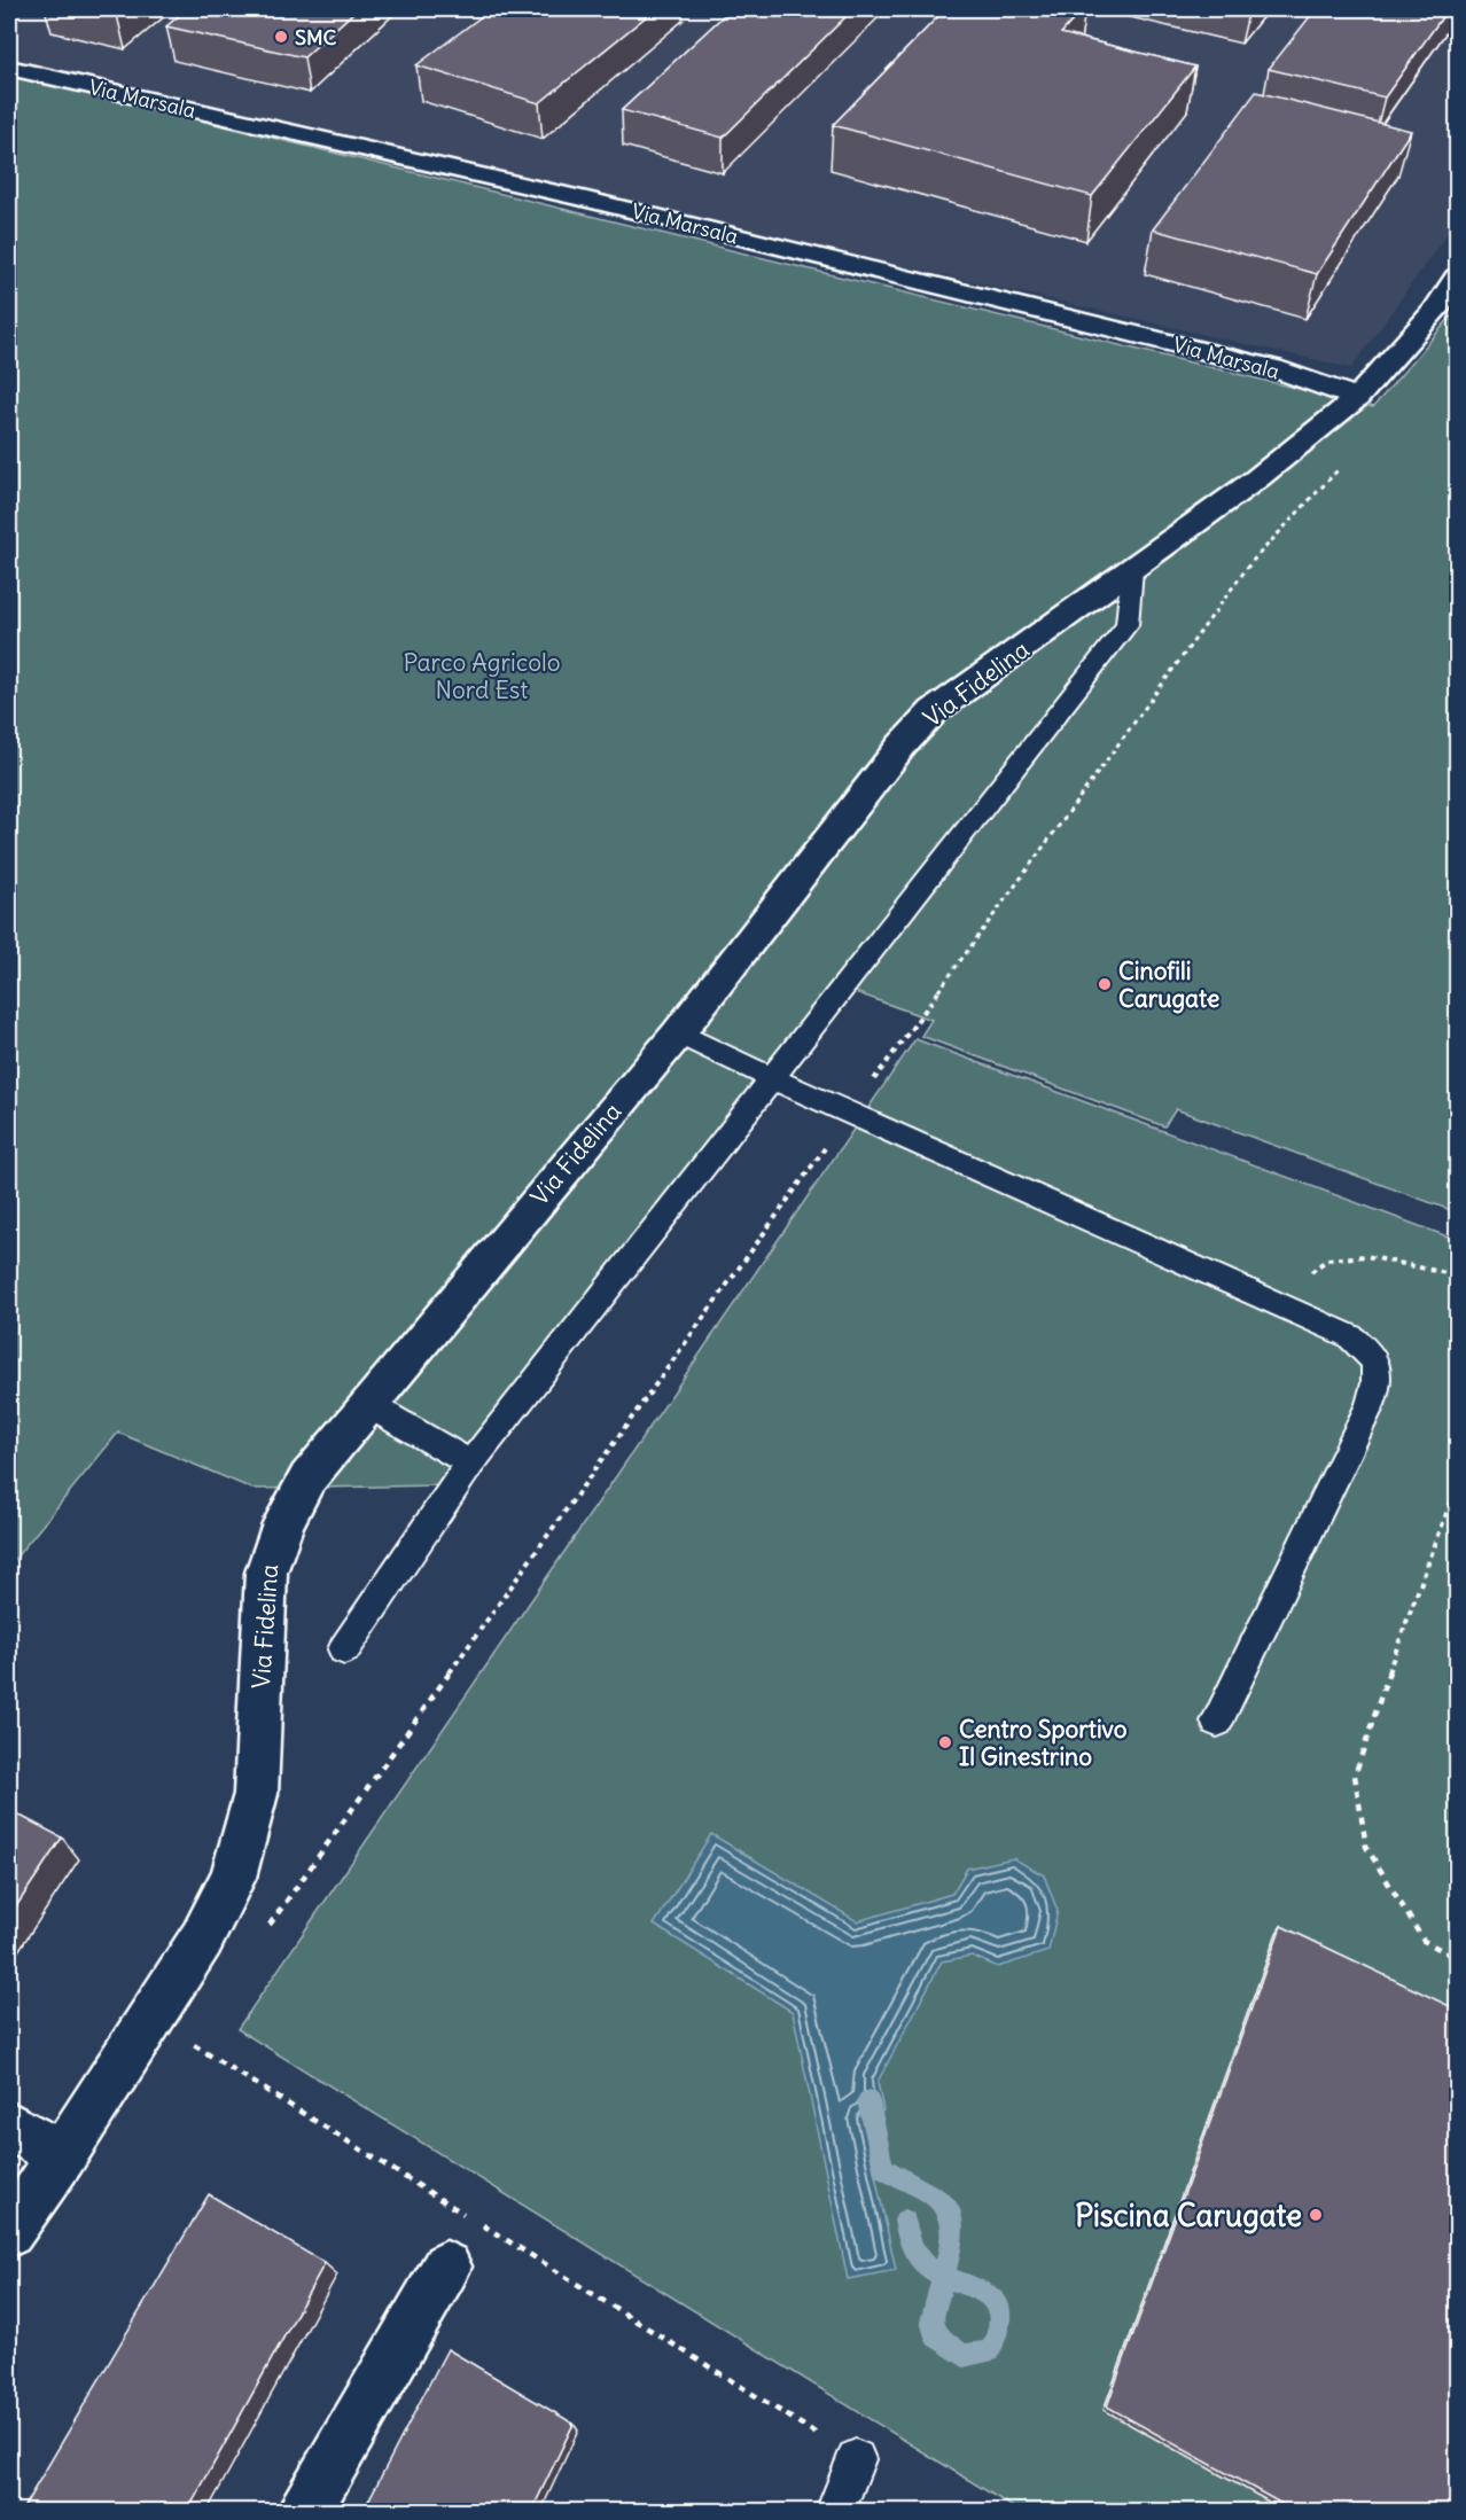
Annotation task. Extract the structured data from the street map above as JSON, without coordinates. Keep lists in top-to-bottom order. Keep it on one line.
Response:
{"streets":{"street":["Via Marsala","Via Fidelina"]},"crossings":[["Via Marsala","Via Fidelina"]],"parks":["Parco Agricolo Nord Est"],"places":["SMC","Cinofili Carugate","Centro Sportivo Il Ginestrino","Piscina Carugate"]}
